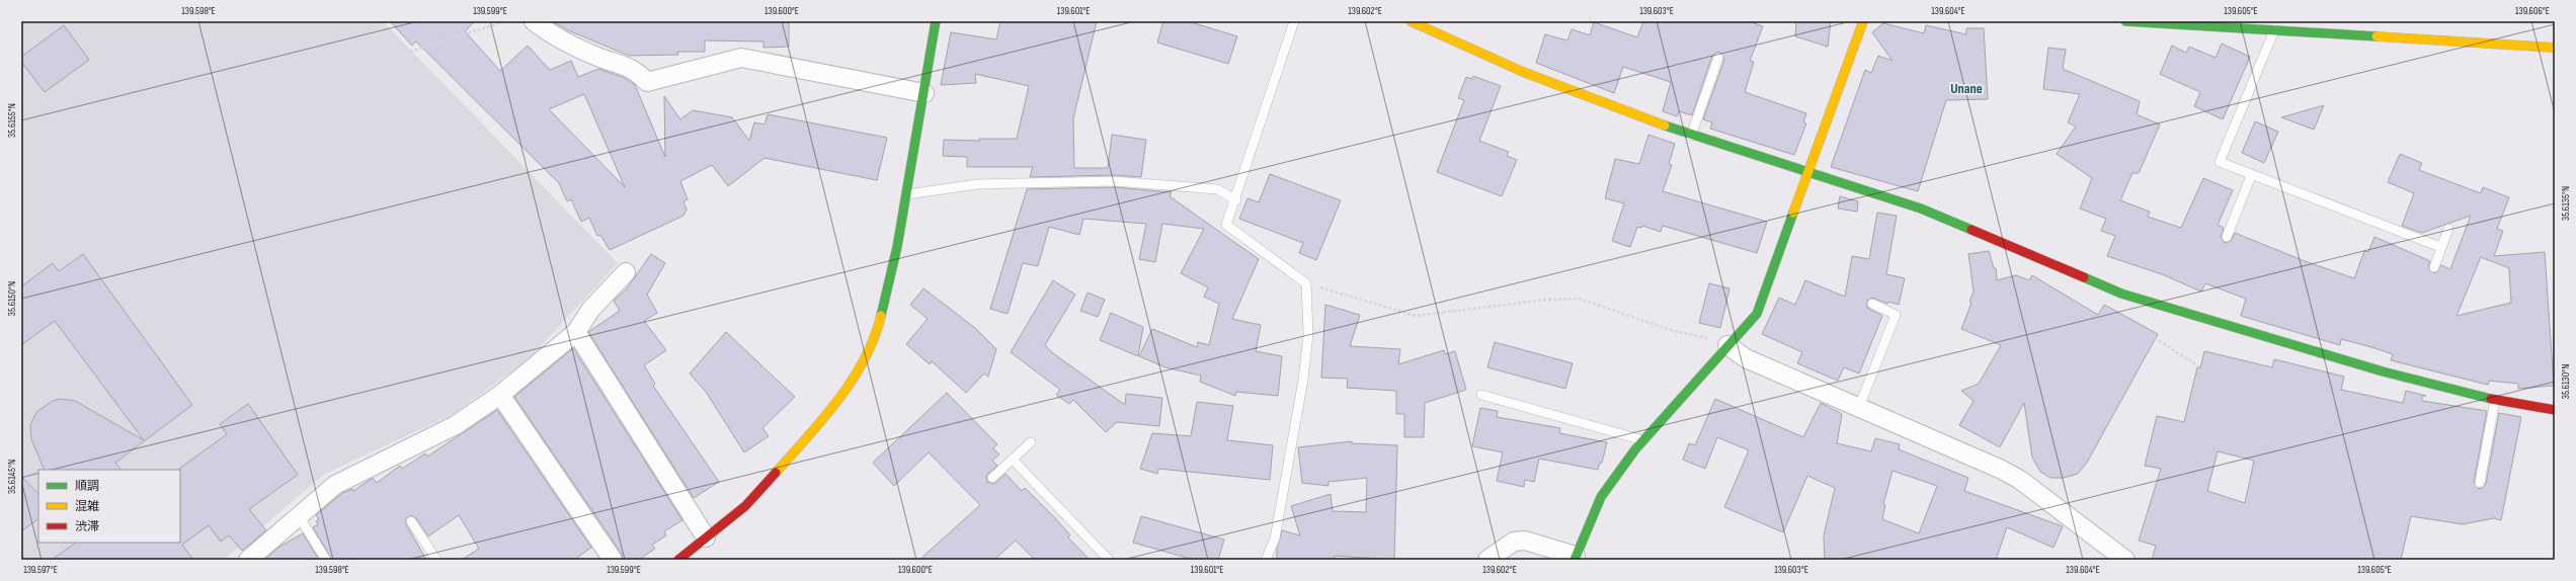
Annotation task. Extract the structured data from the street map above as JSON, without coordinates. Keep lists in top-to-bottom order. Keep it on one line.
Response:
{"districts":["Unane"],"legend":["順調","混雑","渋滞"],"coordinates":["139.598°E","139.599°E","139.600°E","139.601°E","139.602°E","139.603°E","139.604°E","139.605°E","139.606°E","35.6155°N","35.6135°N","35.6150°N","35.6130°N","35.6145°N","139.597°E"]}
